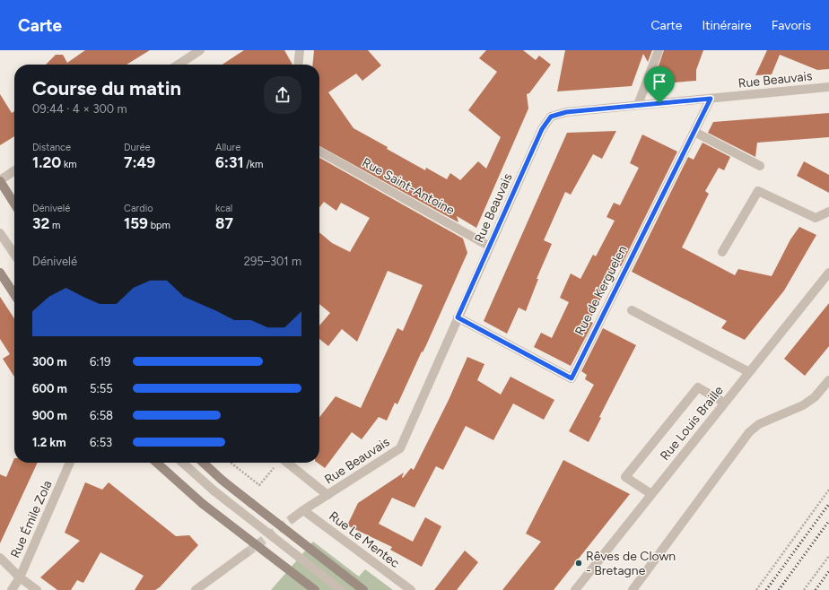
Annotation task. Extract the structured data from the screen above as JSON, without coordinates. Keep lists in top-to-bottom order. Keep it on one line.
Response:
{"streets":{"street":["Rue Beauvais","Rue Saint-Antoine","Rue de Kerguelen","Rue Louis Braille","Rue Émile Zola","Rue Le Mentec"]},"crossings":[["Rue Beauvais","Rue Saint-Antoine"],["Rue Beauvais","Rue de Kerguelen"],["Rue Beauvais","Rue Le Mentec"]],"places":["Rêves de Clown - Bretagne"],"page":{"header":"Carte","nav":["Carte","Itinéraire","Favoris"],"heading":["Course du matin","09:44 · 4 × 300 m"],"stats":[["Distance","1.20 km"],["Durée","7:49"],["Allure","6:31 /km"],["Dénivelé","32 m"],["Cardio","159 bpm"],["kcal","87"]],"chart":["Dénivelé","295–301 m"],"list":[{"name":"300 m","note":"6:19"},{"name":"600 m","note":"5:55"},{"name":"900 m","note":"6:58"},{"name":"1.2 km","note":"6:53"}]}}
